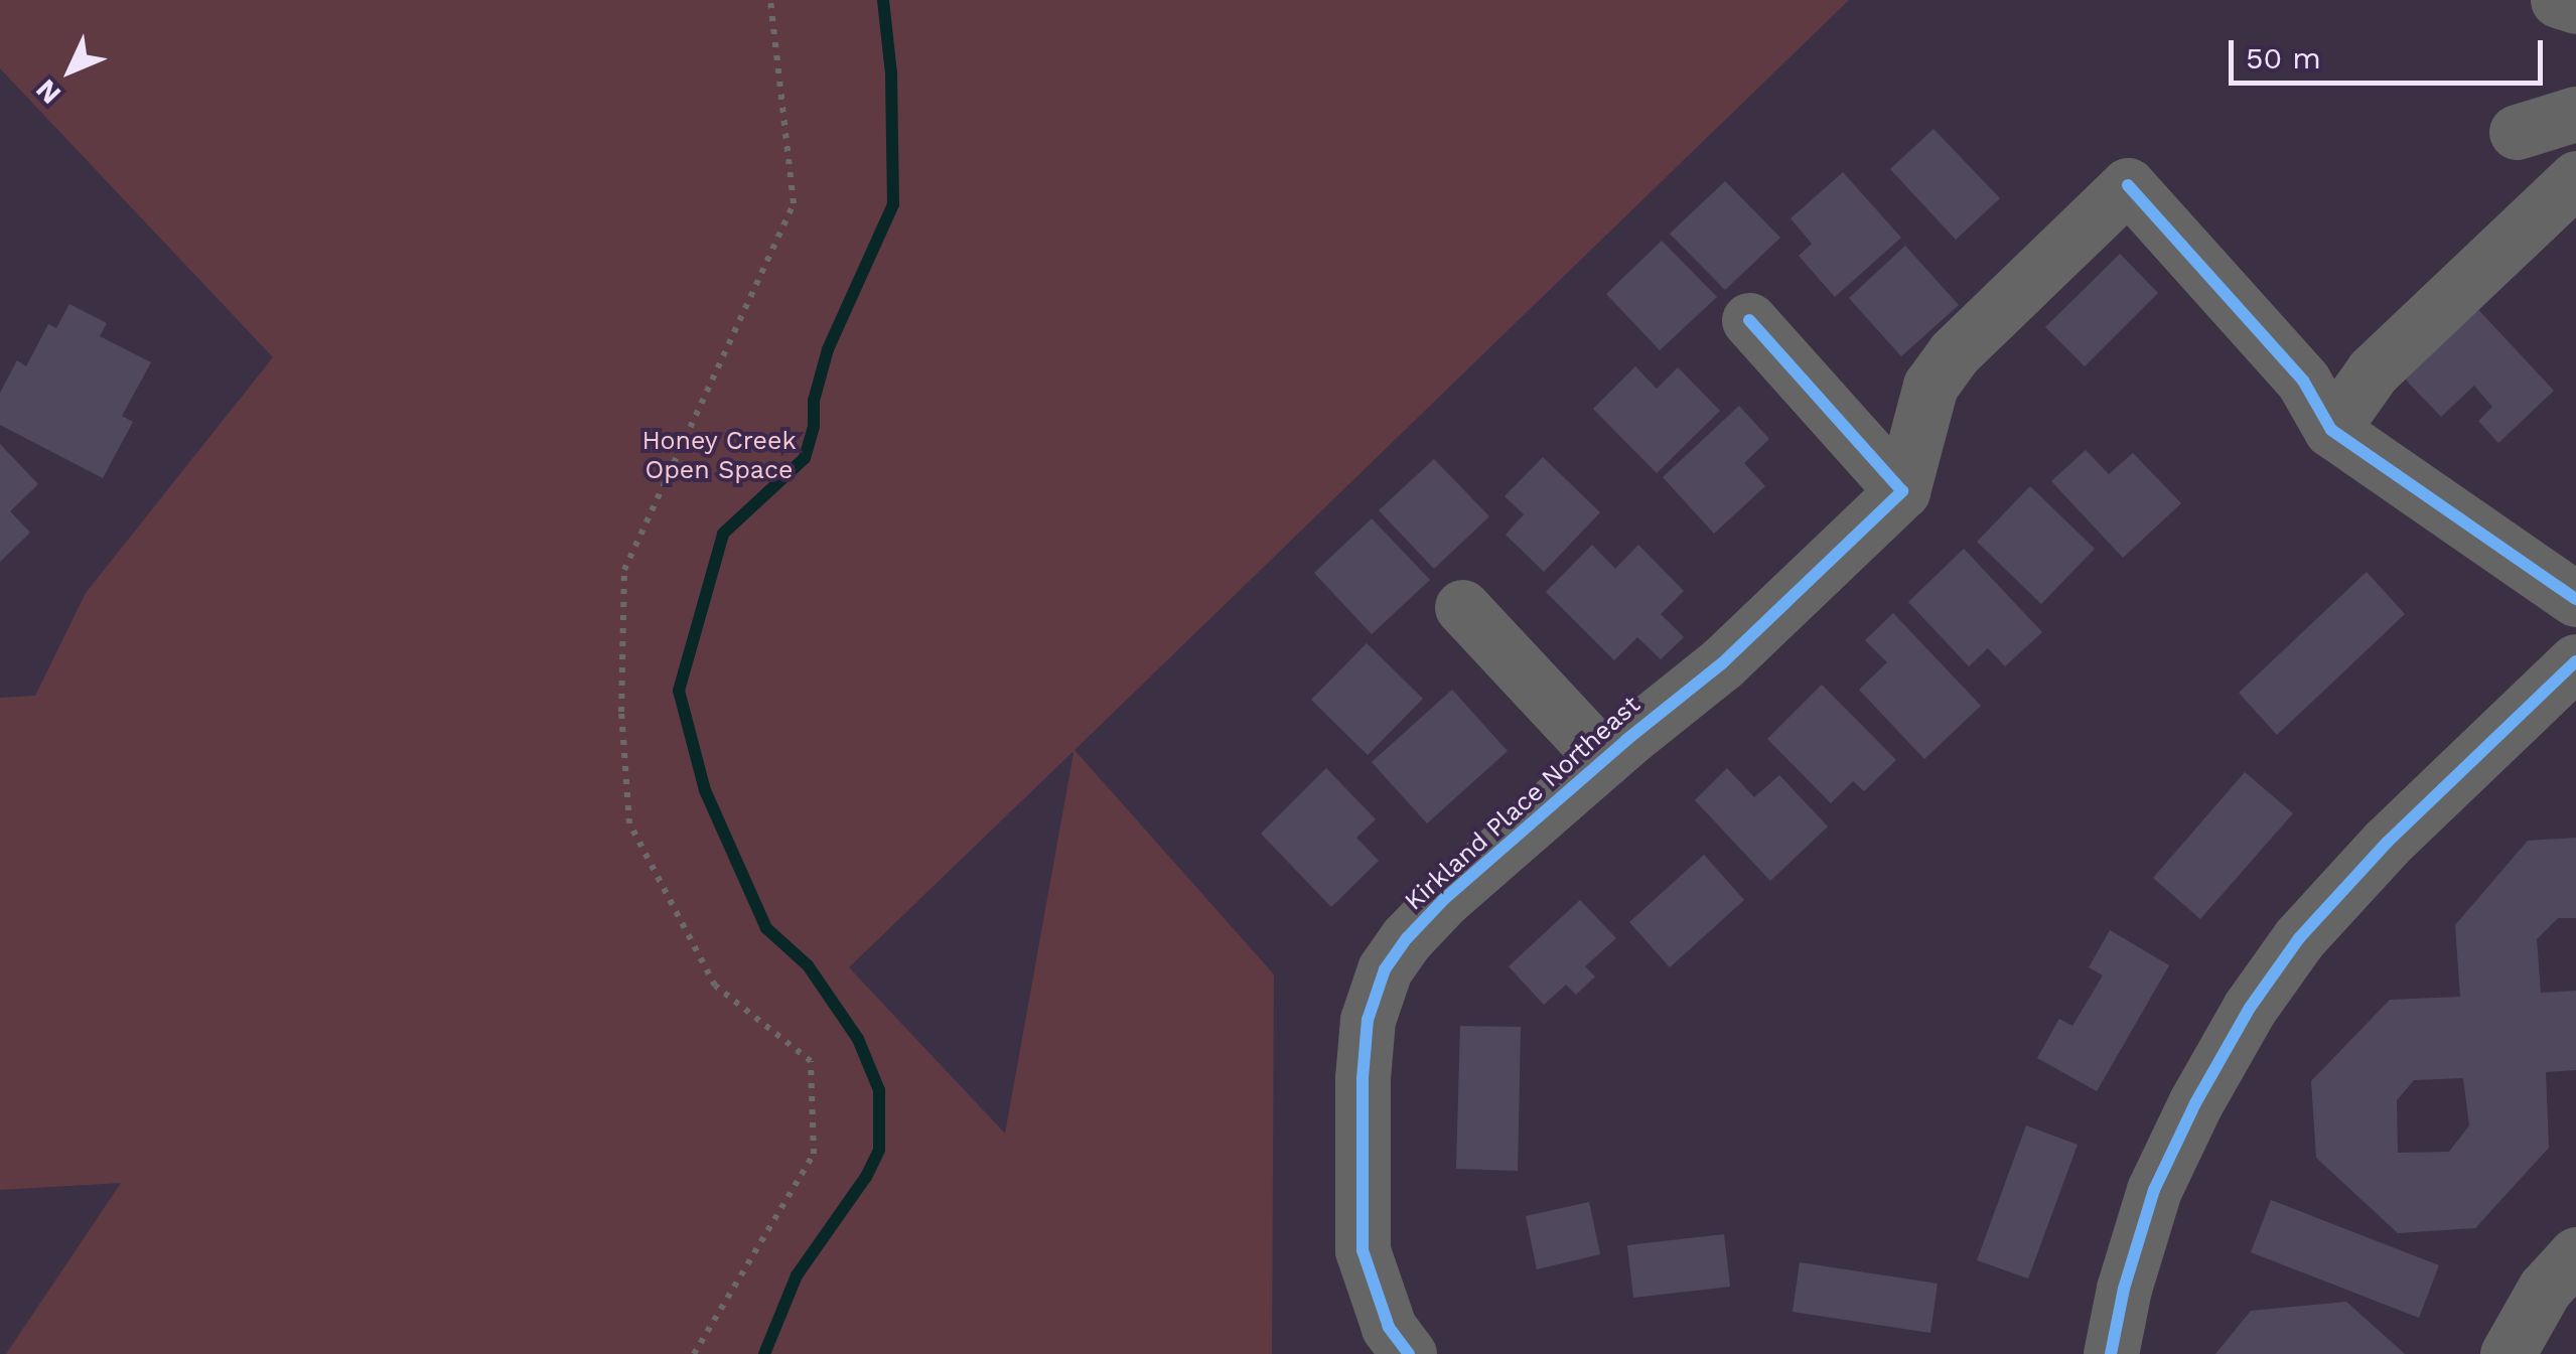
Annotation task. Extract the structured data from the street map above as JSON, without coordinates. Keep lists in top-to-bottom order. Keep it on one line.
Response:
{"streets":{"street":["Kirkland Place Northeast"]},"parks":["Honey Creek Open Space"],"scale_bar":"50 m","north":"bottom left"}
